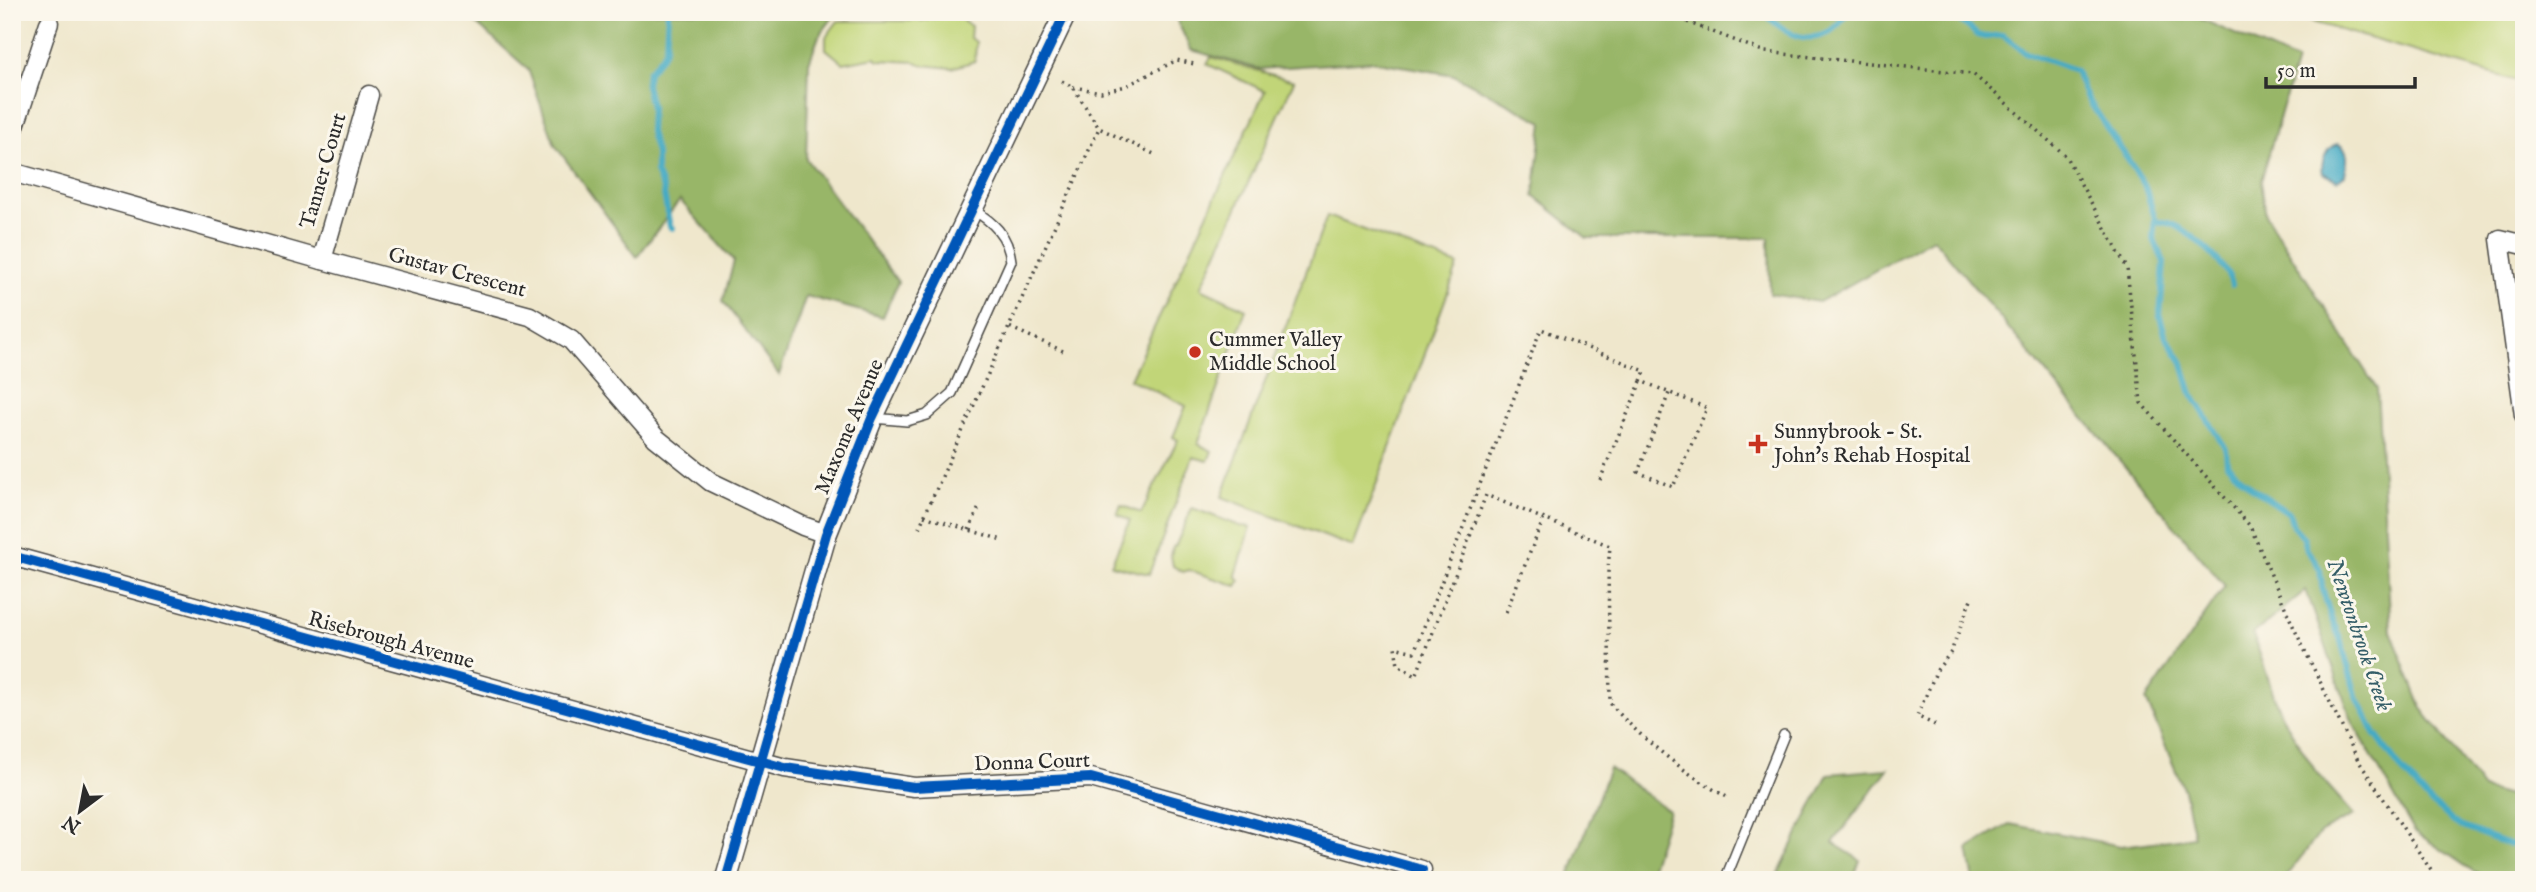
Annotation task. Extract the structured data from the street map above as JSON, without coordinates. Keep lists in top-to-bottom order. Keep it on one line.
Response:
{"streets":{"street":["Tanner Court","Gustav Crescent","Maxome Avenue","Risebrough Avenue","Donna Court"]},"crossings":[["Tanner Court","Gustav Crescent"],["Gustav Crescent","Maxome Avenue"],["Maxome Avenue","Risebrough Avenue"],["Maxome Avenue","Donna Court"],["Risebrough Avenue","Donna Court"]],"water":["Newtonbrook Creek"],"places":{"other":["Cummer Valley Middle School"],"health":["Sunnybrook - St. John's Rehab Hospital"]},"scale_bar":"50 m","north":"bottom left"}
